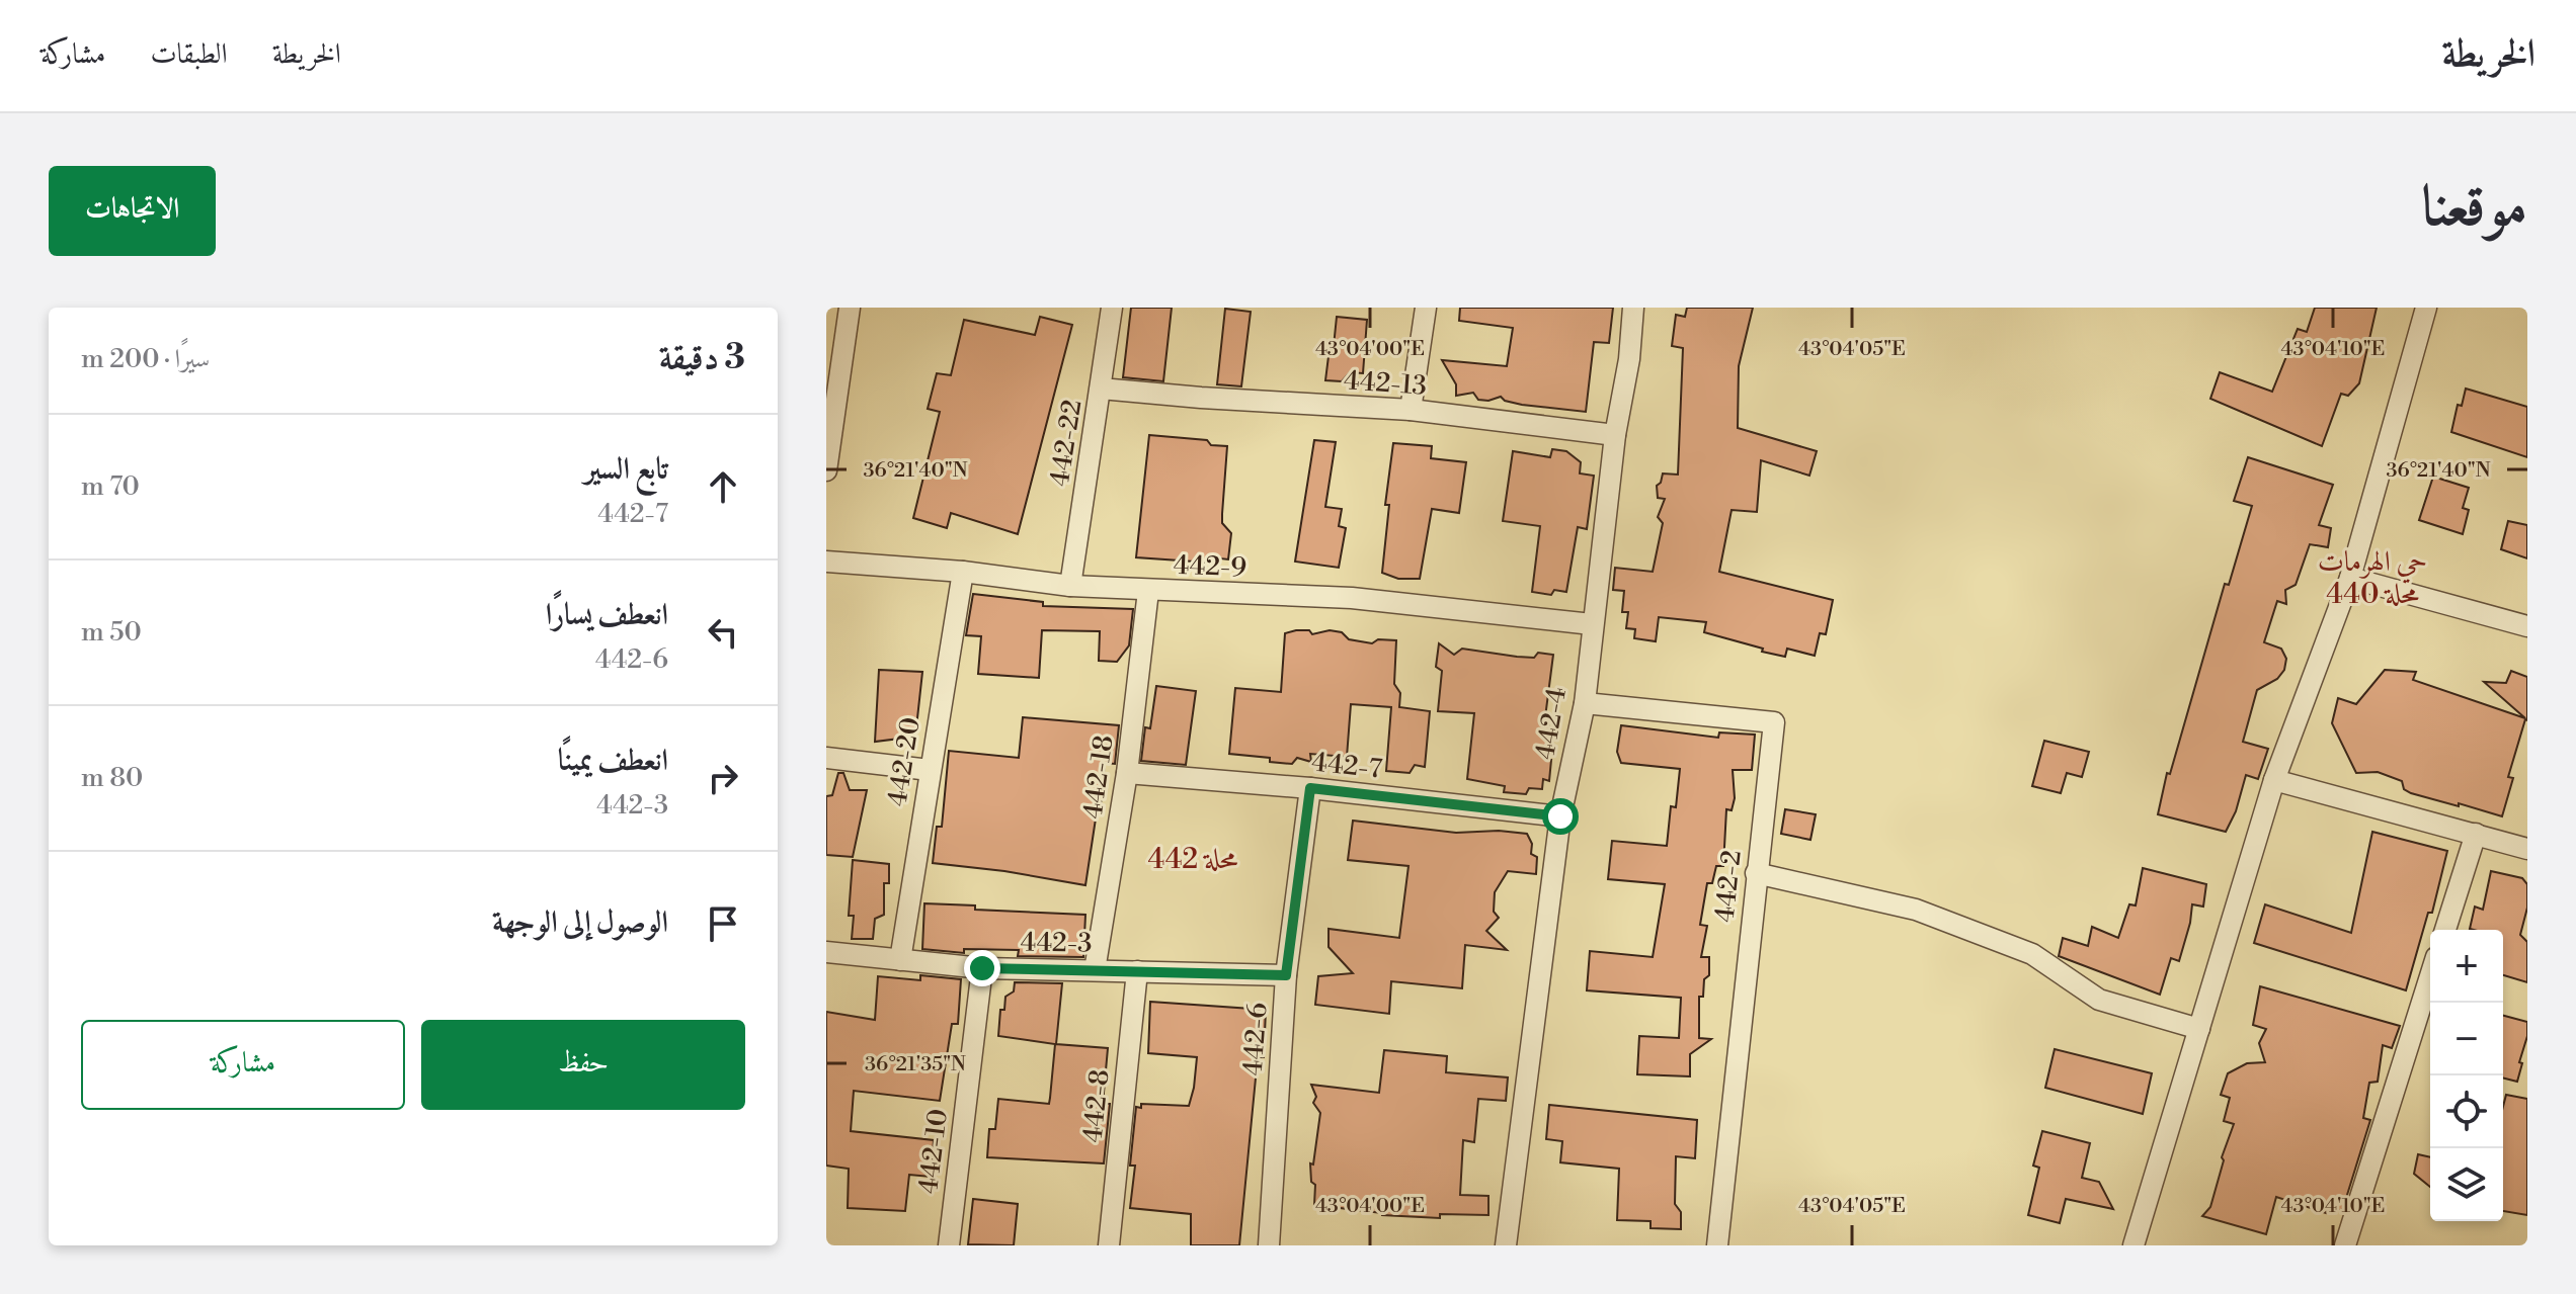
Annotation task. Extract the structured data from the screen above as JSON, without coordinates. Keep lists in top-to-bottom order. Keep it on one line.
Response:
{"streets":{"street":["442-13","442-22","442-9","442-4","442-20","442-7","442-18","442-2","442-3","442-6","442-8","442-10"]},"crossings":[["442-13","442-22"],["442-13","442-4"],["442-22","442-9"],["442-9","442-4"],["442-9","442-20"],["442-9","442-18"],["442-4","442-7"],["442-4","442-2"],["442-20","442-3"],["442-7","442-18"],["442-7","442-6"],["442-18","442-3"],["442-3","442-6"],["442-3","442-8"],["442-3","442-10"]],"districts":["حي الهرمات محلة 440","محلة 442"],"page":{"header":"الخريطة","nav":["الخريطة","الطبقات","مشاركة"],"title":"موقعنا","buttons":["الاتجاهات",["حفظ","مشاركة"]],"heading":["3 دقيقة","سيرًا · 200 m"],"list":[["تابع السير","442-7","70 m"],["انعطف يسارًا","442-6","50 m"],["انعطف يمينًا","442-3","80 m"],"الوصول إلى الوجهة"],"map_buttons":["+","−"]},"coordinates":["43°04'00\"E","43°04'05\"E","43°04'10\"E","36°21'40\"N","36°21'35\"N"]}
